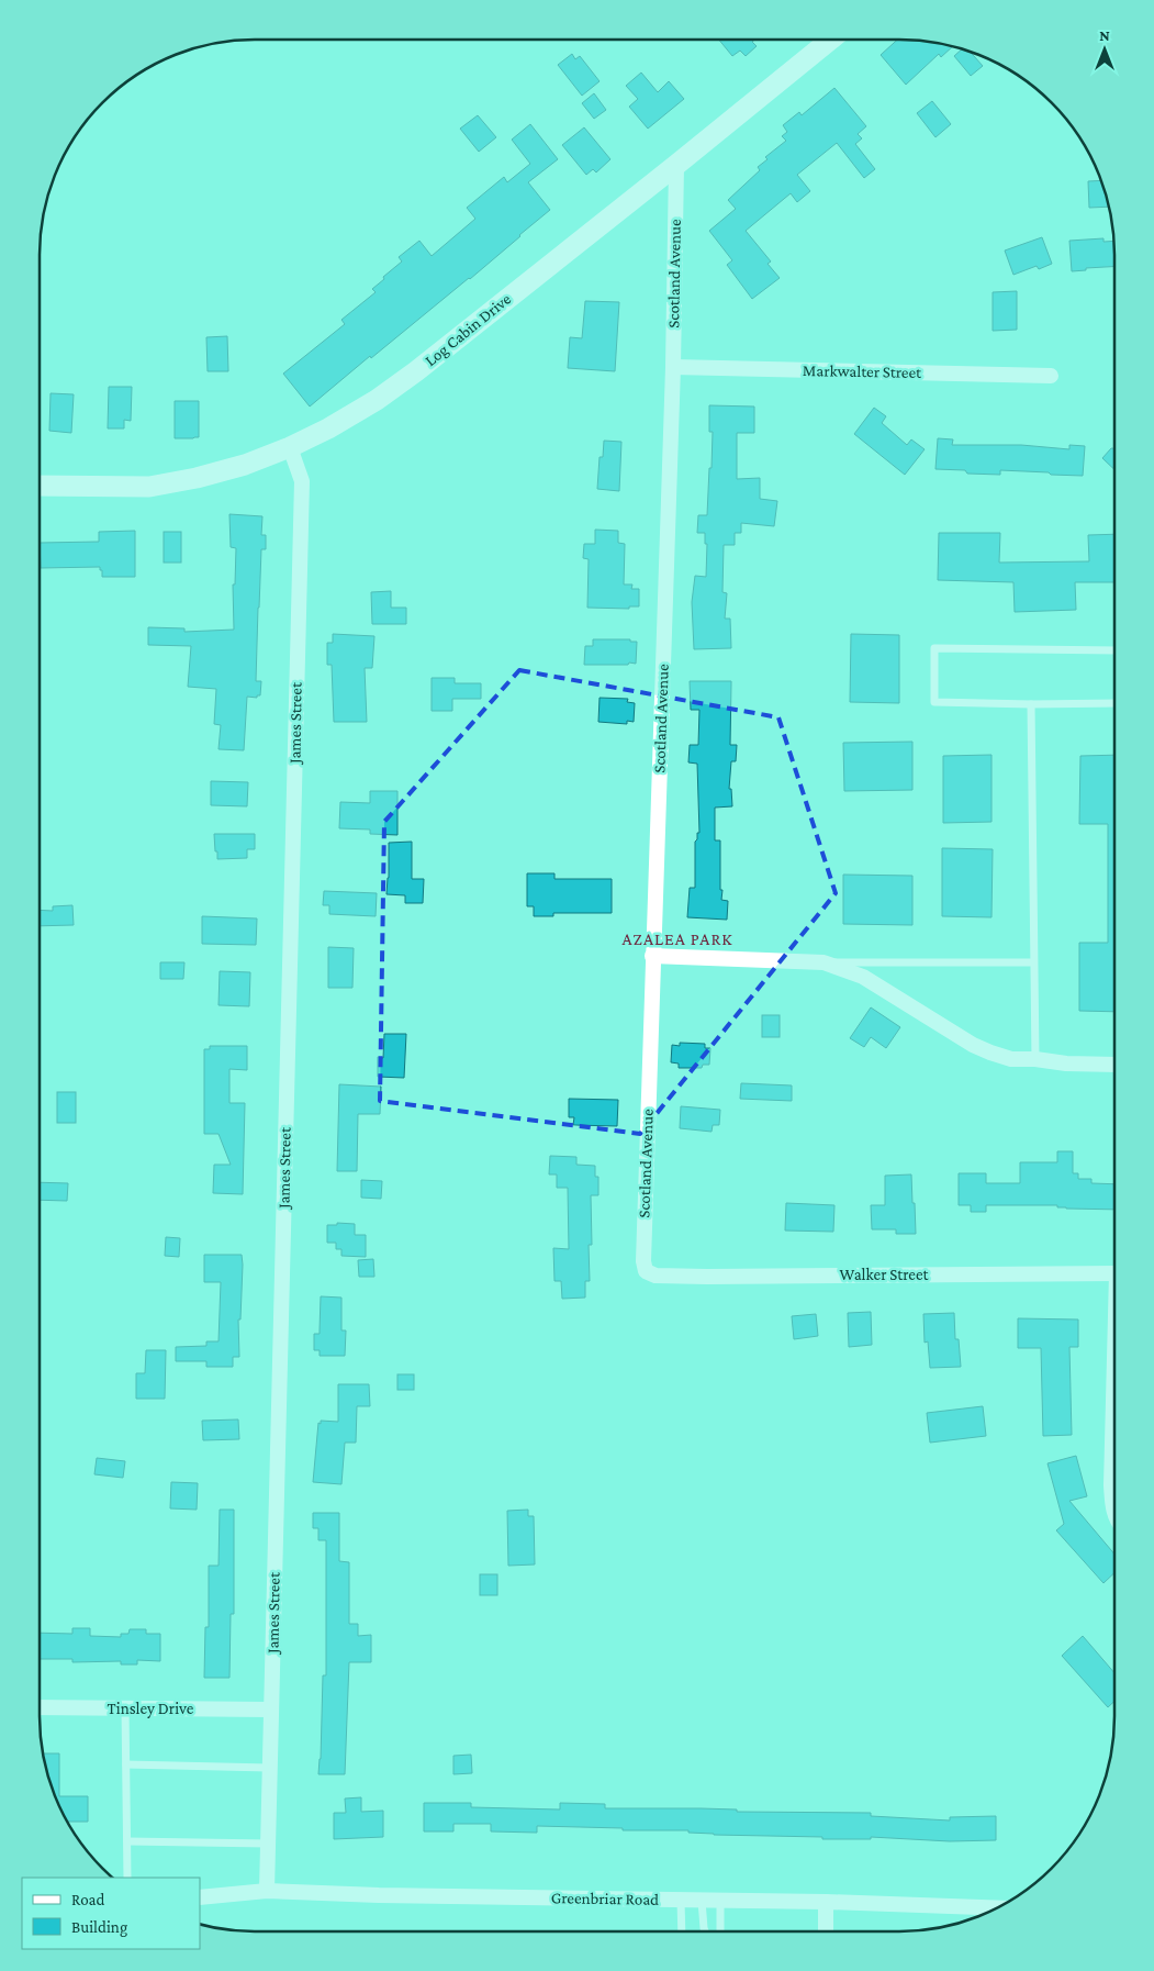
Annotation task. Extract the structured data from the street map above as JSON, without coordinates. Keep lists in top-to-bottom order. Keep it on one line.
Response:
{"streets":{"street":["Scotland Avenue","Log Cabin Drive","Markwalter Street","James Street","Walker Street","Tinsley Drive","Greenbriar Road"]},"crossings":[["Scotland Avenue","Log Cabin Drive"],["Scotland Avenue","Markwalter Street"],["Scotland Avenue","Walker Street"],["Log Cabin Drive","James Street"],["James Street","Tinsley Drive"],["James Street","Greenbriar Road"]],"districts":["AZALEA PARK"],"legend":["Road","Building"],"north":"top"}
